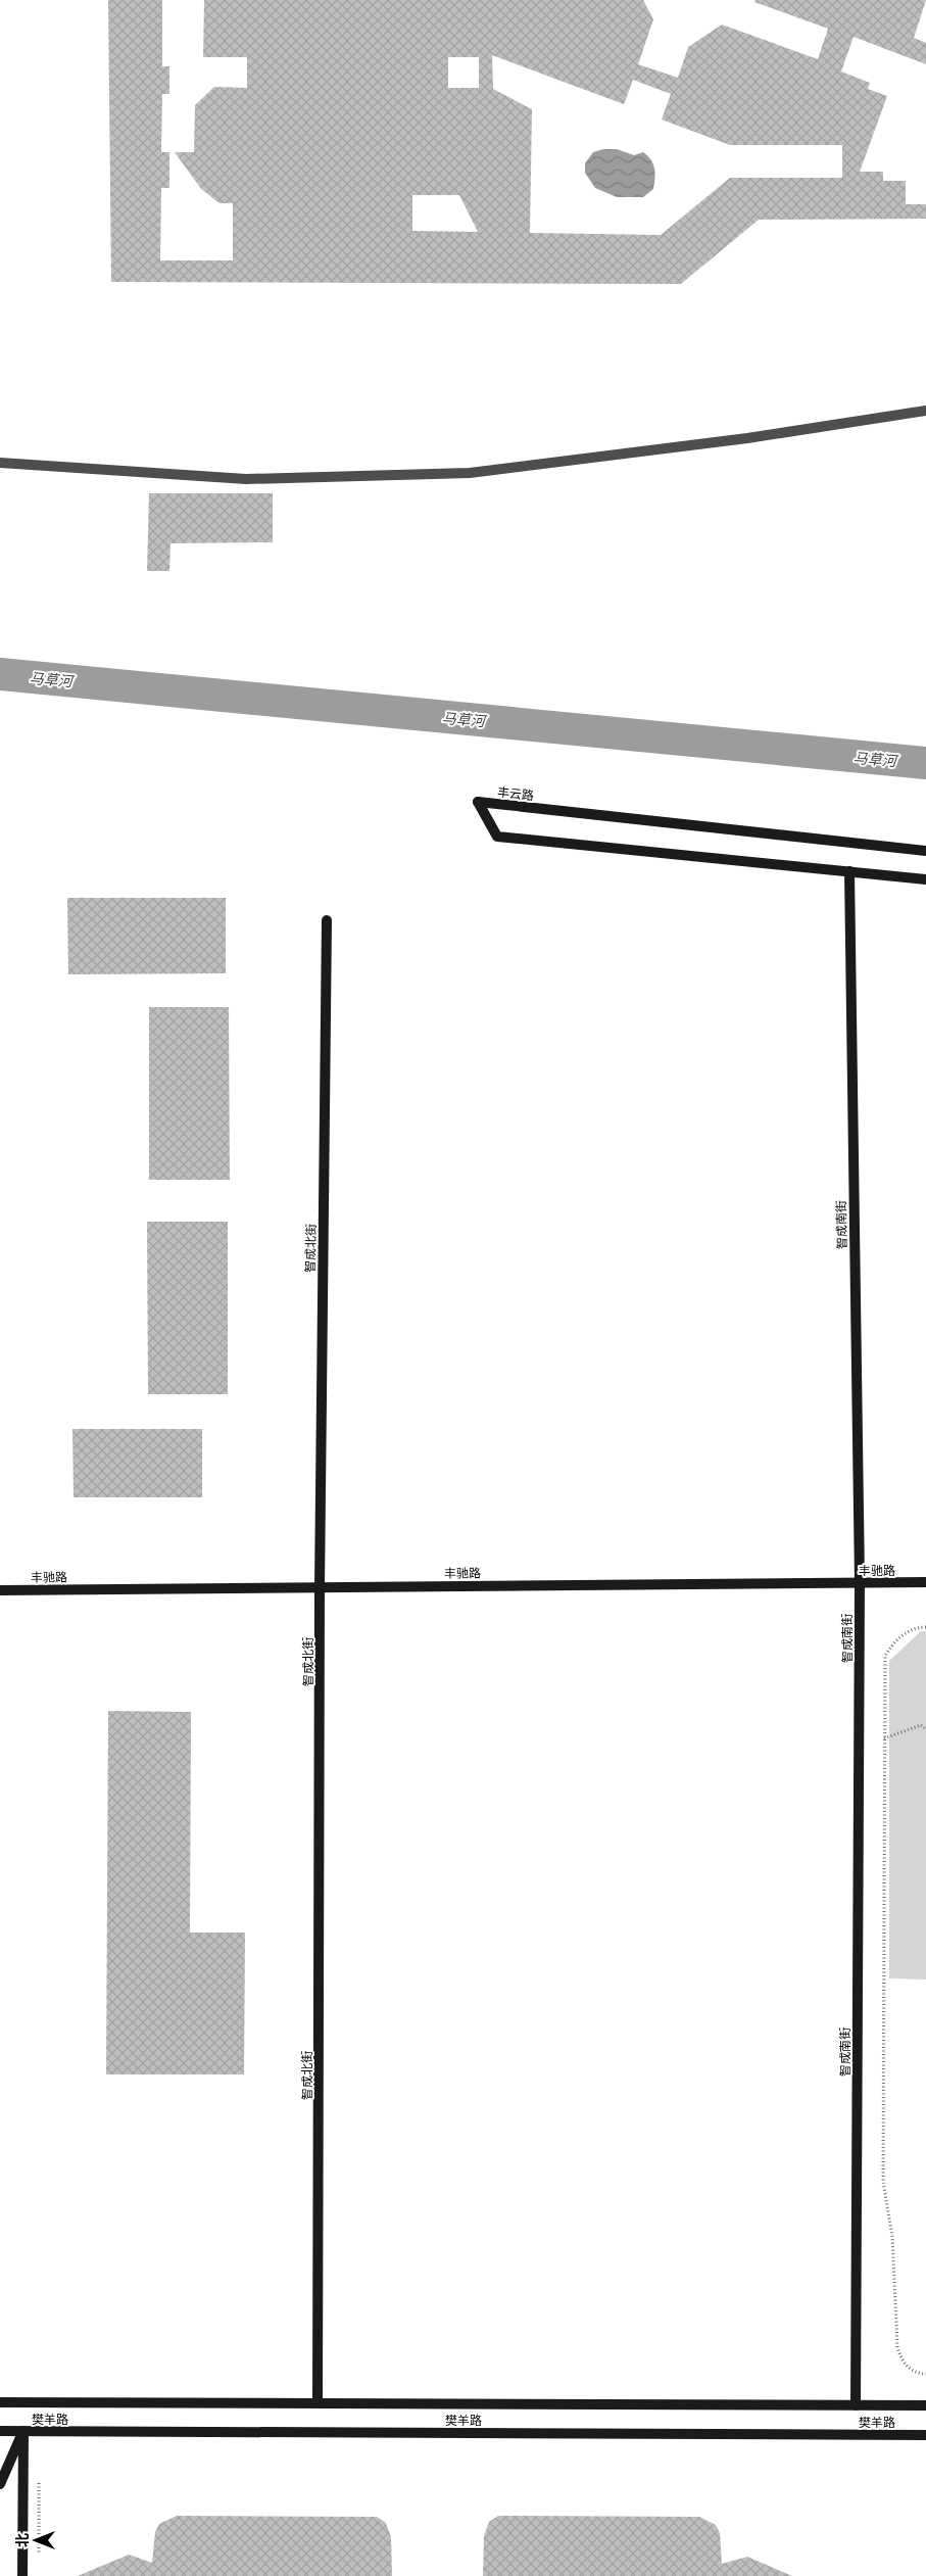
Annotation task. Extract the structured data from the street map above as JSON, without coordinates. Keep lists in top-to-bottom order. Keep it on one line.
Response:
{"streets":{"street":["丰云路","智成南街","智成北街","丰驰路","樊羊路"]},"crossings":[["丰云路","智成南街"],["智成南街","丰驰路"],["智成南街","樊羊路"],["智成北街","丰驰路"],["智成北街","樊羊路"]],"water":["马草河"],"north":"left"}
